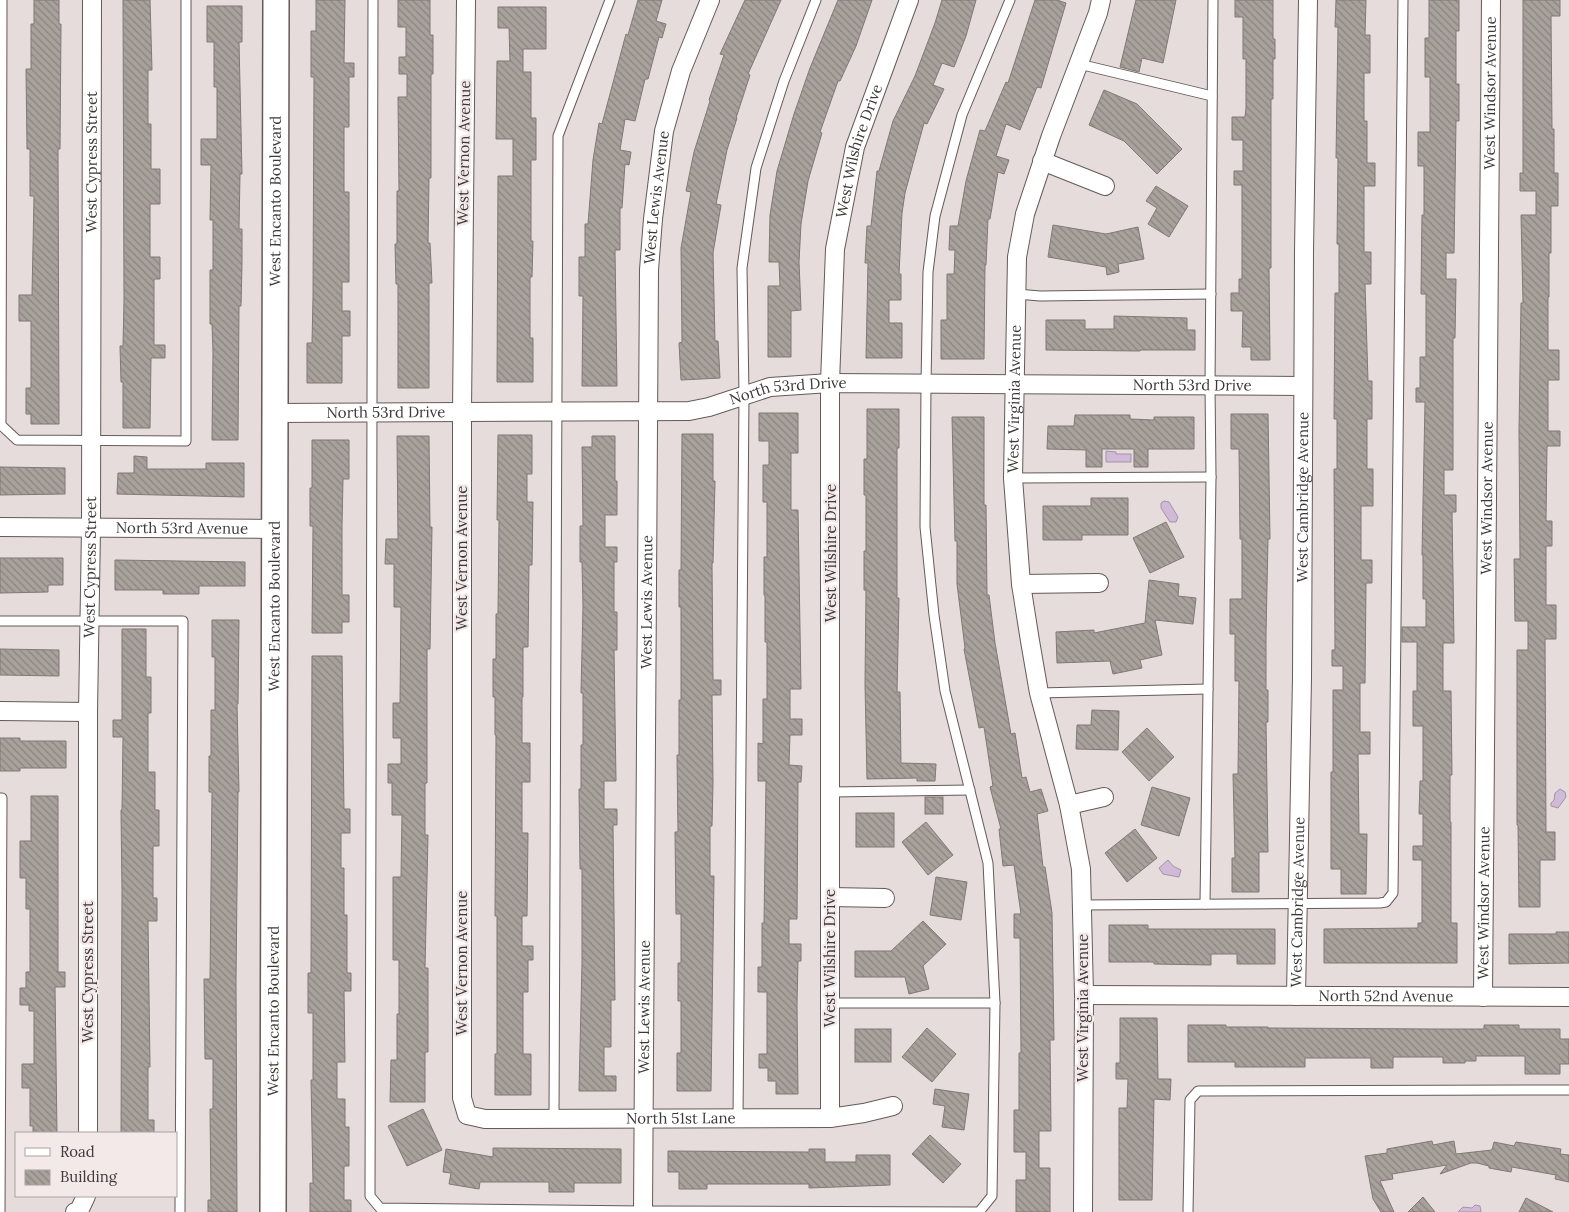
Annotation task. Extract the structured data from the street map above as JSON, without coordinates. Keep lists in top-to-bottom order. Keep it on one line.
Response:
{"streets":{"street":["West Windsor Avenue","West Wilshire Drive","West Vernon Avenue","West Cypress Street","West Lewis Avenue","West Encanto Boulevard","North 53rd Drive","West Virginia Avenue","West Cambridge Avenue","North 53rd Avenue","North 52nd Avenue","North 51st Lane"]},"crossings":[["West Windsor Avenue","North 52nd Avenue"],["West Wilshire Drive","North 53rd Drive"],["West Wilshire Drive","North 51st Lane"],["West Vernon Avenue","North 53rd Drive"],["West Vernon Avenue","North 51st Lane"],["West Cypress Street","North 53rd Avenue"],["West Lewis Avenue","North 53rd Drive"],["West Lewis Avenue","North 51st Lane"],["West Encanto Boulevard","North 53rd Drive"],["West Encanto Boulevard","North 53rd Avenue"],["North 53rd Drive","West Virginia Avenue"],["North 53rd Drive","West Cambridge Avenue"],["West Virginia Avenue","North 52nd Avenue"],["West Cambridge Avenue","North 52nd Avenue"]],"legend":["Road","Building"]}
